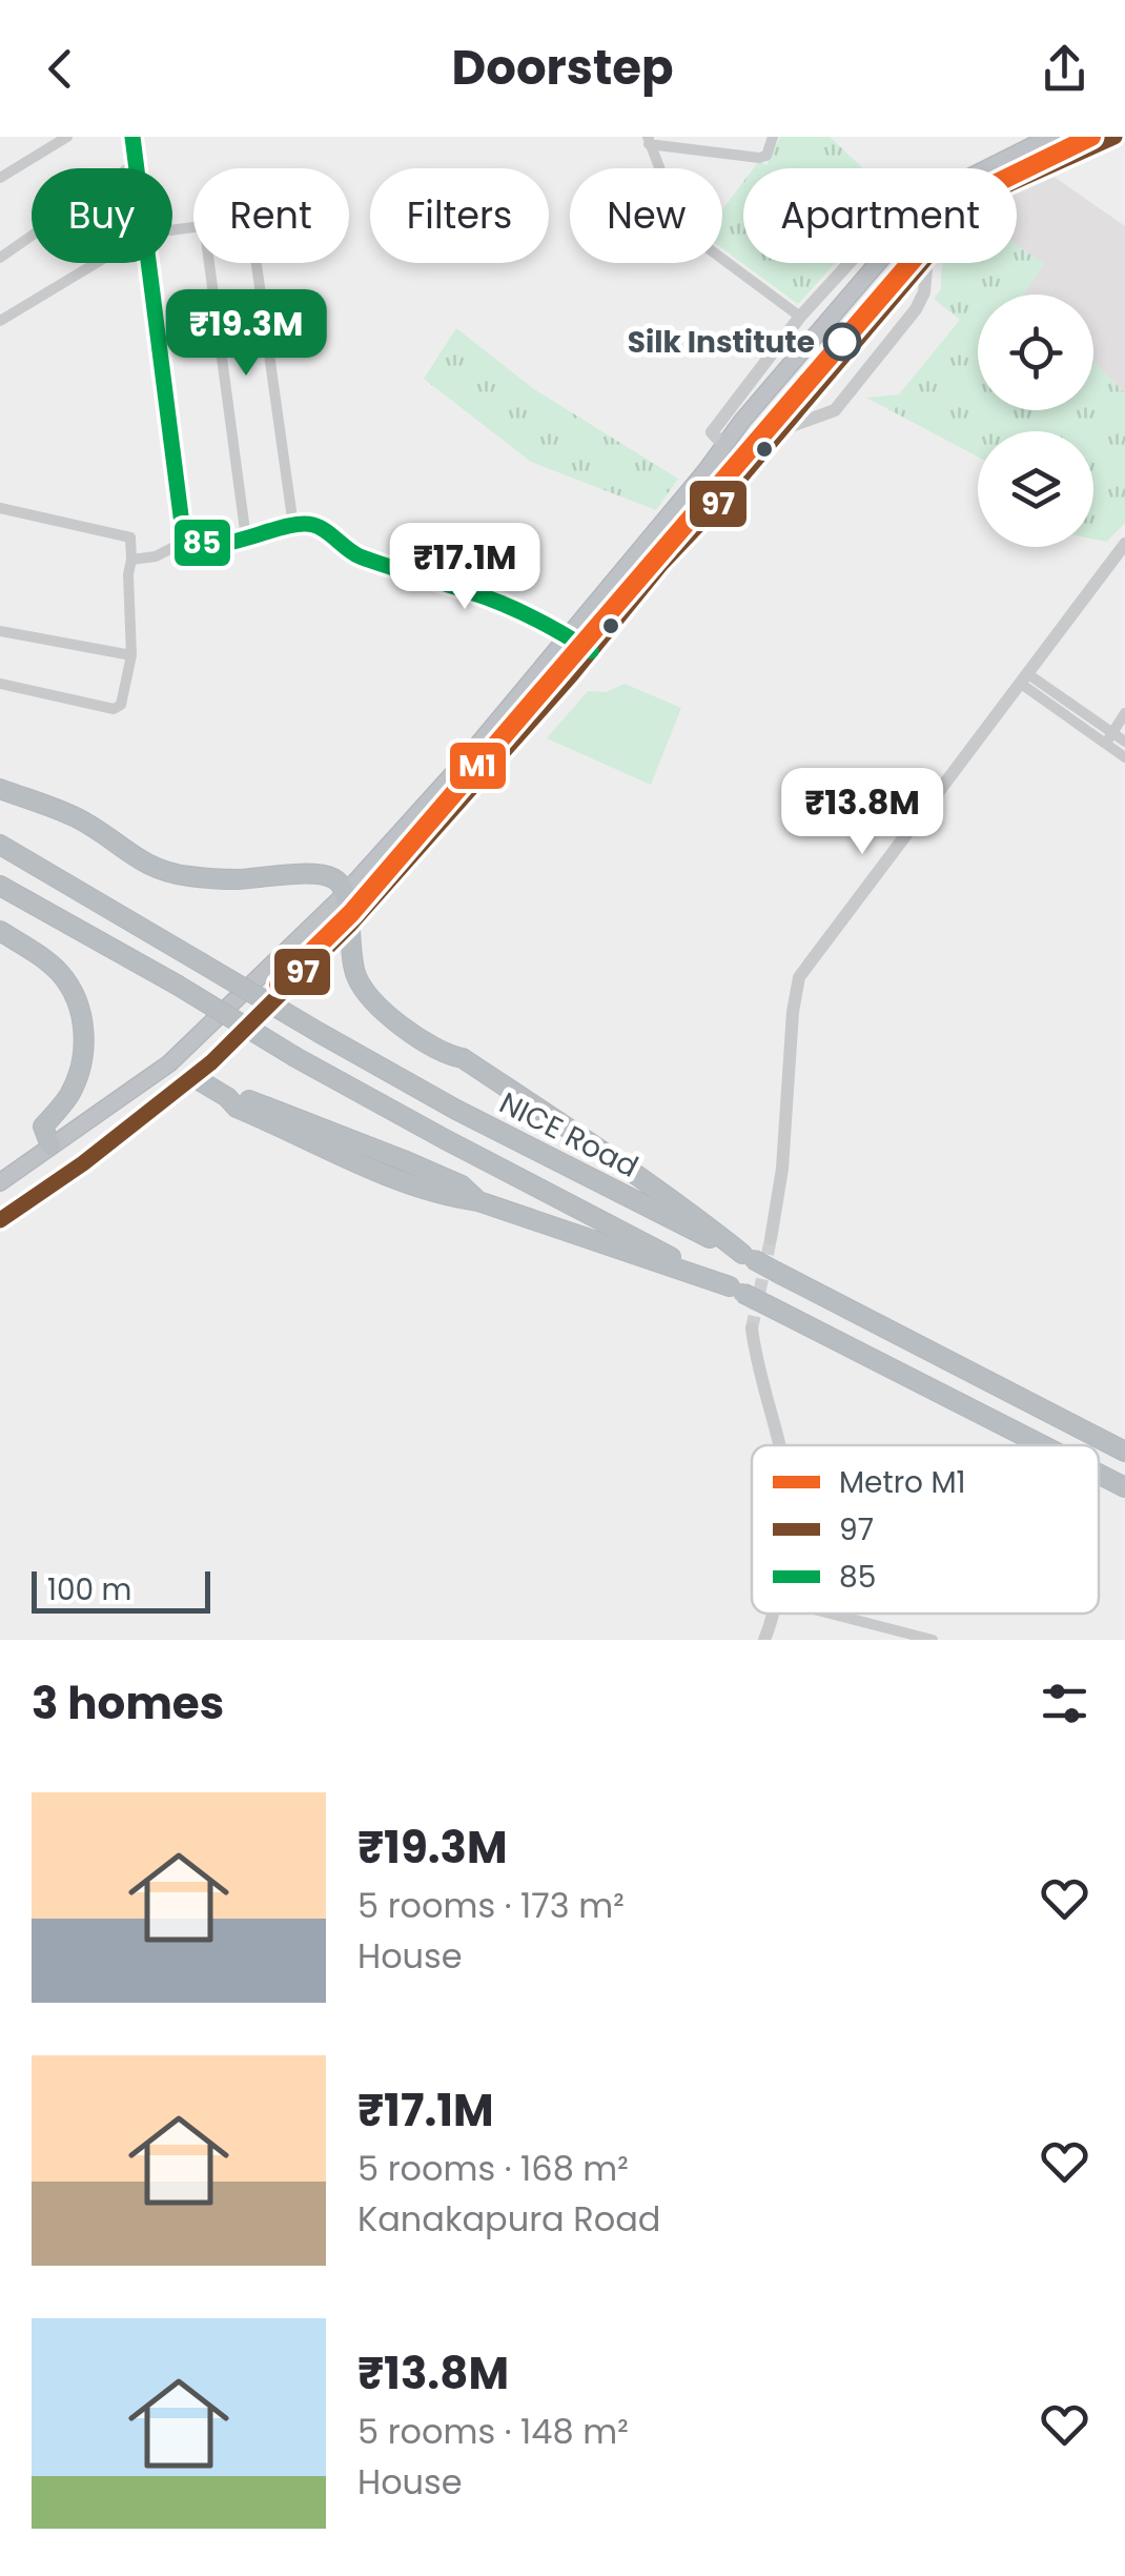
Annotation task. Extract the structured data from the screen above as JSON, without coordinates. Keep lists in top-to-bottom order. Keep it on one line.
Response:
{"streets":{"highway":["NICE Road"]},"places":["Silk Institute"],"lines":["metro line M1","transit line 97","transit line 85"],"legend":["Metro M1","97","85"],"scale_bar":"100 m","page":{"header":"Doorstep","chip":["Buy","Rent","Filters","New","Apartment"],"price":["₹19.3M","₹17.1M","₹13.8M"],"scale":"100 m","heading":"3 homes","list":[{"name":"₹19.3M","note":"5 rooms · 173 m² · House"},{"name":"₹17.1M","note":"5 rooms · 168 m² · Kanakapura Road"},{"name":"₹13.8M","note":"5 rooms · 148 m² · House"}]}}
